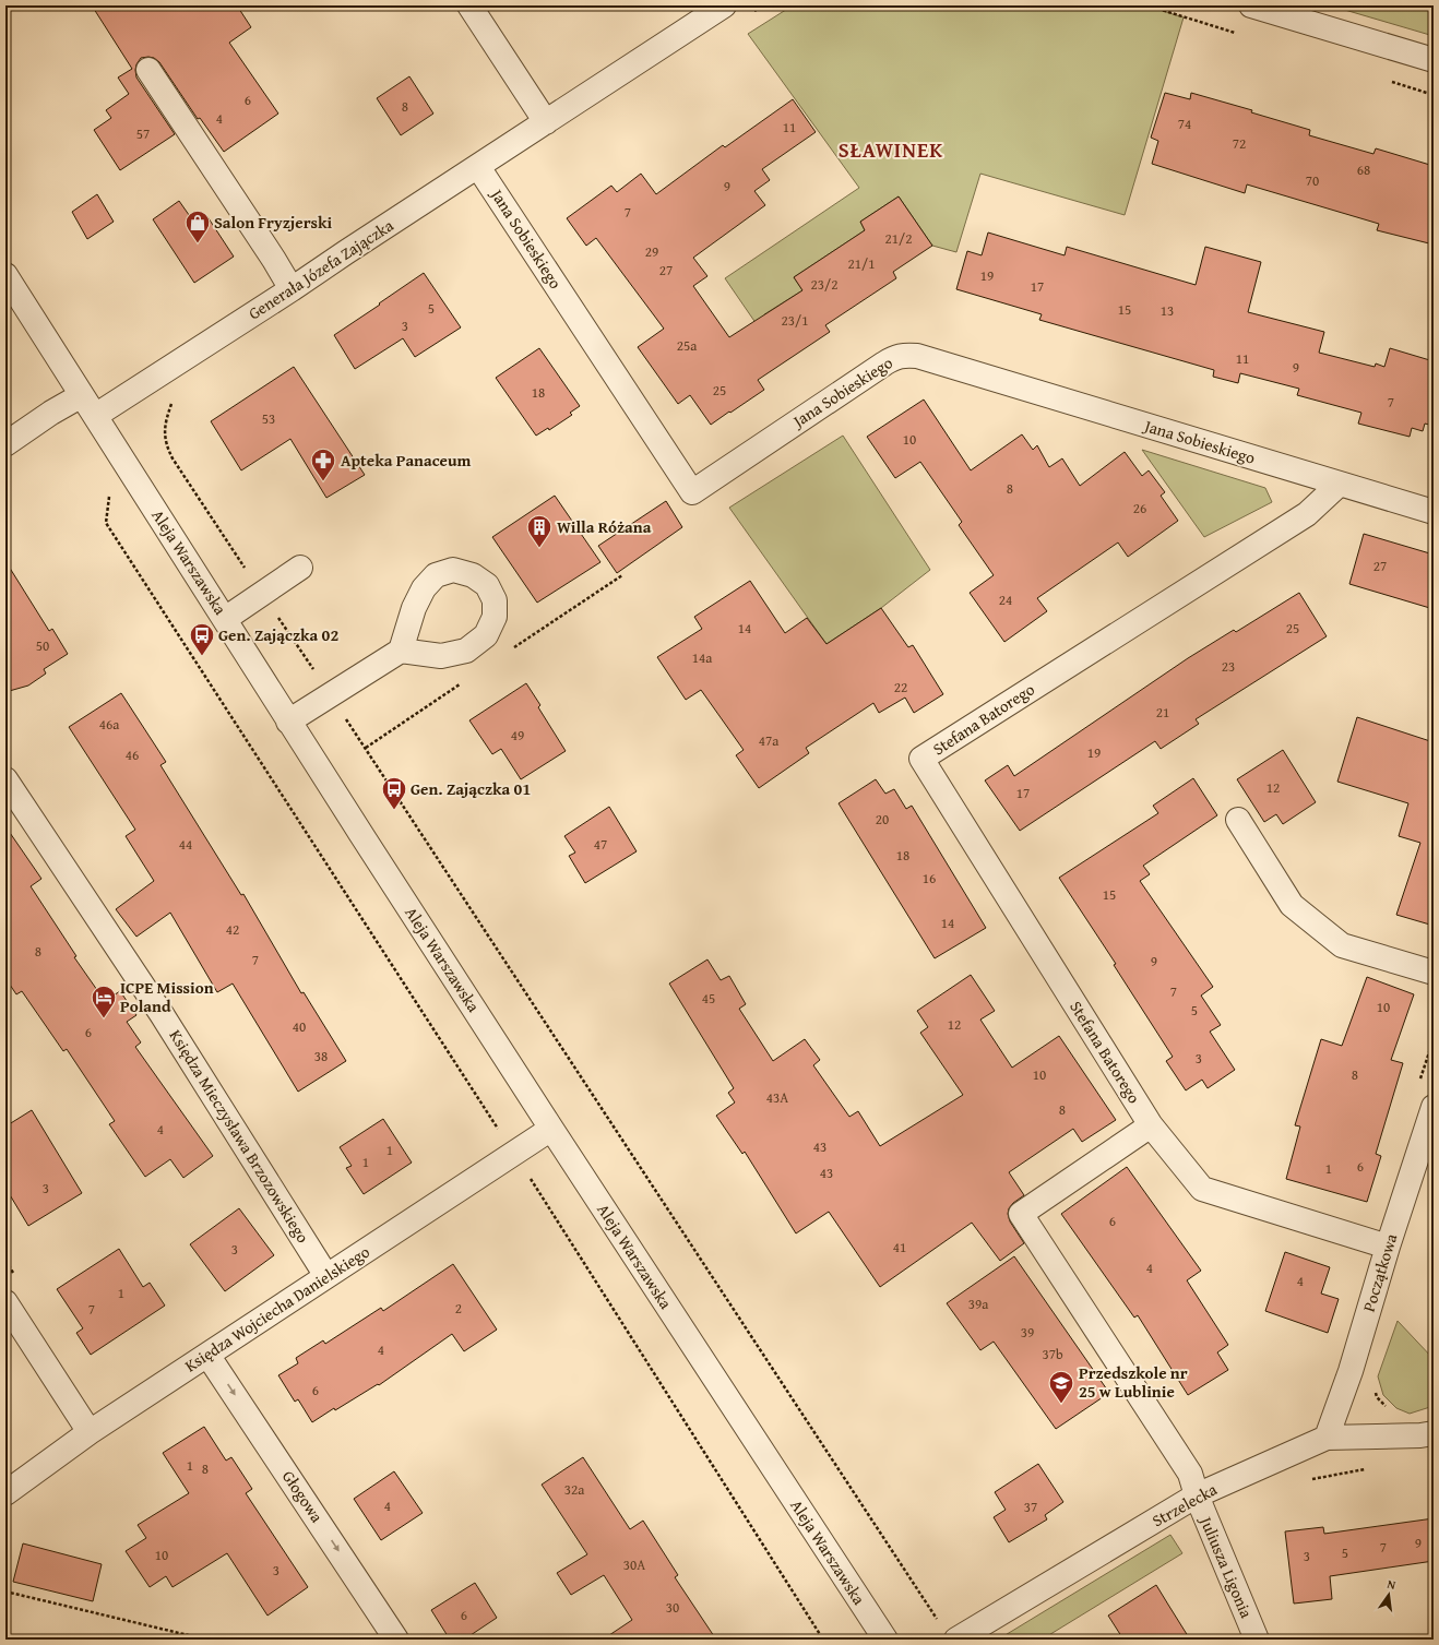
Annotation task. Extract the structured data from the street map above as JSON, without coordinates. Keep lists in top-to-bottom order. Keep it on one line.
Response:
{"streets":{"street":["Jana Sobieskiego","Generała Józefa Zajączka","Aleja Warszawska","Stefana Batorego","Księdza Mieczysława Brzozowskiego","Początkowa","Księdza Wojciecha Danielskiego","Głogowa","Strzelecka","Juliusza Ligonia"]},"crossings":[["Jana Sobieskiego","Generała Józefa Zajączka"],["Jana Sobieskiego","Stefana Batorego"],["Generała Józefa Zajączka","Aleja Warszawska"],["Aleja Warszawska","Księdza Wojciecha Danielskiego"],["Stefana Batorego","Początkowa"],["Księdza Mieczysława Brzozowskiego","Księdza Wojciecha Danielskiego"],["Początkowa","Strzelecka"],["Księdza Wojciecha Danielskiego","Głogowa"],["Strzelecka","Juliusza Ligonia"]],"one_way":["Głogowa"],"districts":["SŁAWINEK"],"places":{"shop":["Salon Fryzjerski"],"pharmacy":["Apteka Panaceum"],"building":["Willa Różana"],"bus stop":["Gen. Zajączka 02","Gen. Zajączka 01"],"hotel":["ICPE Mission Poland"],"school or university":["Przedszkole nr 25 w Lublinie"]},"house_numbers":["6","8","4","74","11","57","72","68","70","9","7","21/2","29","21/1","27","19","23/2","17","5","15","13","23/1","3","25a","11","9","25","18","7","53","10","8","26","27","24","14","25","50","14a","23","22","21","46a","49","47a","19","46","12","17","20","44","47","18","16","15","14","42","8","7","9","7","45","10","5","12","40","6","38","3","10","8","43A","8","4","43","1","1","6","1","43","3","6","41","3","4","4","1","39a","2","7","39","4","37b","6","1","8","32a","4","37","9","7","5","10","3","30A","3","30","6"],"north":"top"}
